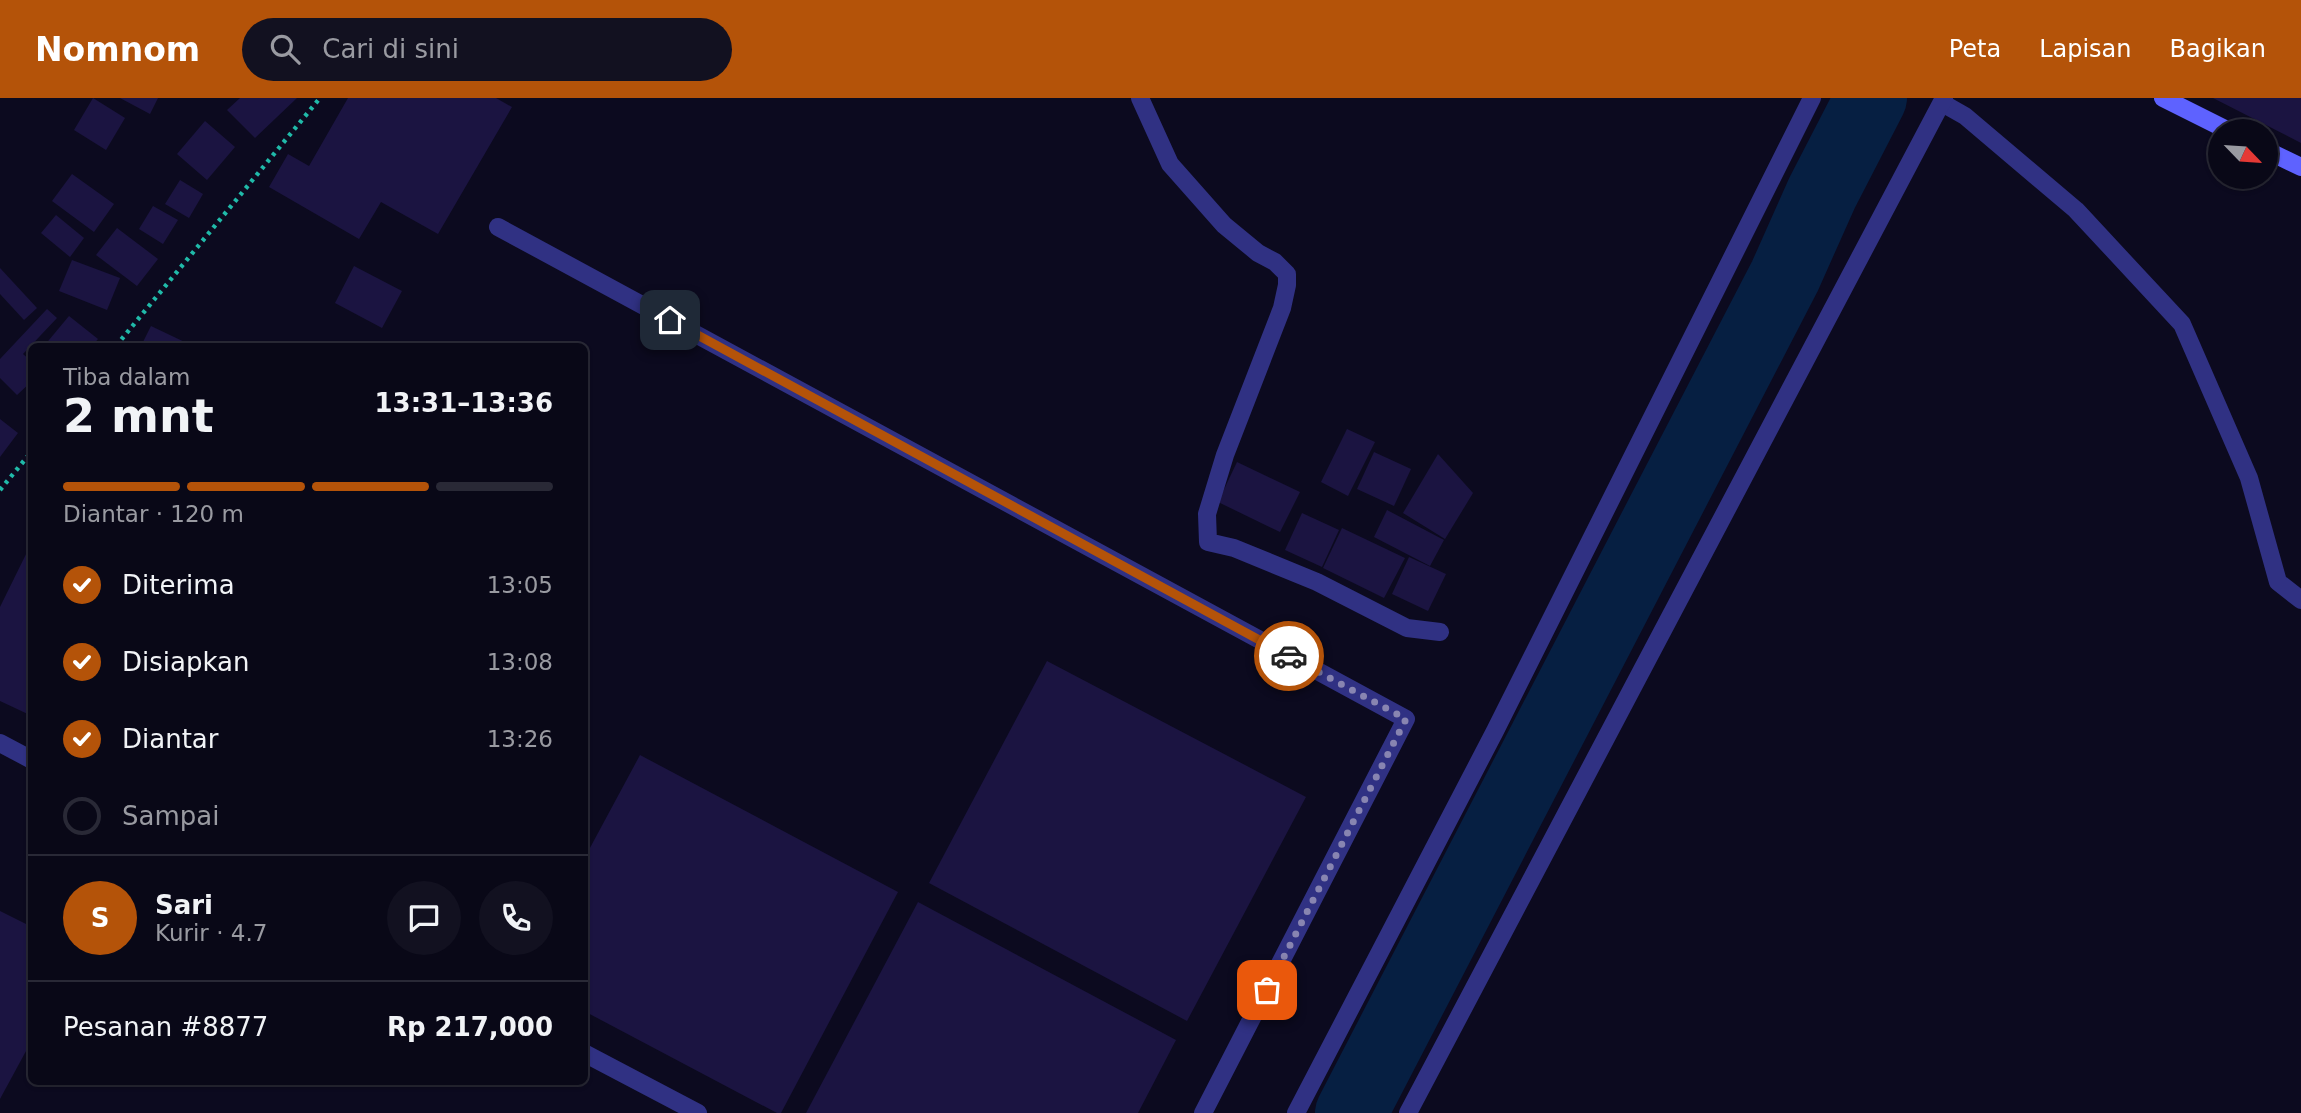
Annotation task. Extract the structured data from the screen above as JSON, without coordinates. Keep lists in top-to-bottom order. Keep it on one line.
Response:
{"north":"bottom right","page":{"header":"Nomnom","search":"Cari di sini","nav":["Peta","Lapisan","Bagikan"],"heading":["2 mnt","Tiba dalam","13:31–13:36"],"panel":["Sari","Kurir · 4.7","Pesanan #8877","Rp 217,000"],"bar":"Diantar · 120 m","list":[["Diterima","13:05"],["Disiapkan","13:08"],["Diantar","13:26"],"Sampai"],"round":"S"}}
